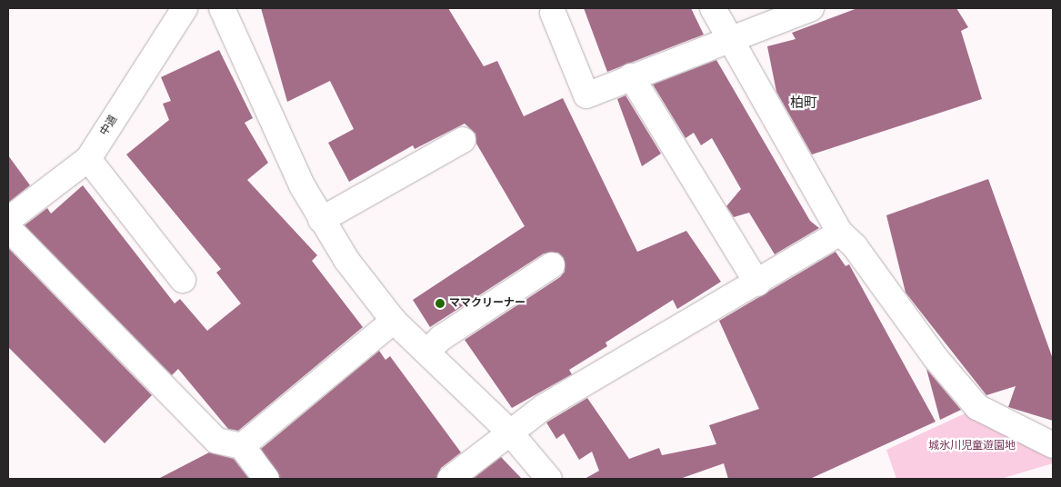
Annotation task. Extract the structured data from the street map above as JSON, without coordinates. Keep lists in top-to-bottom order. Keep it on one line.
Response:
{"streets":{"street":["中道"]},"districts":["柏町"],"parks":["城氷川児童遊園地"],"places":["ママクリーナー"]}
